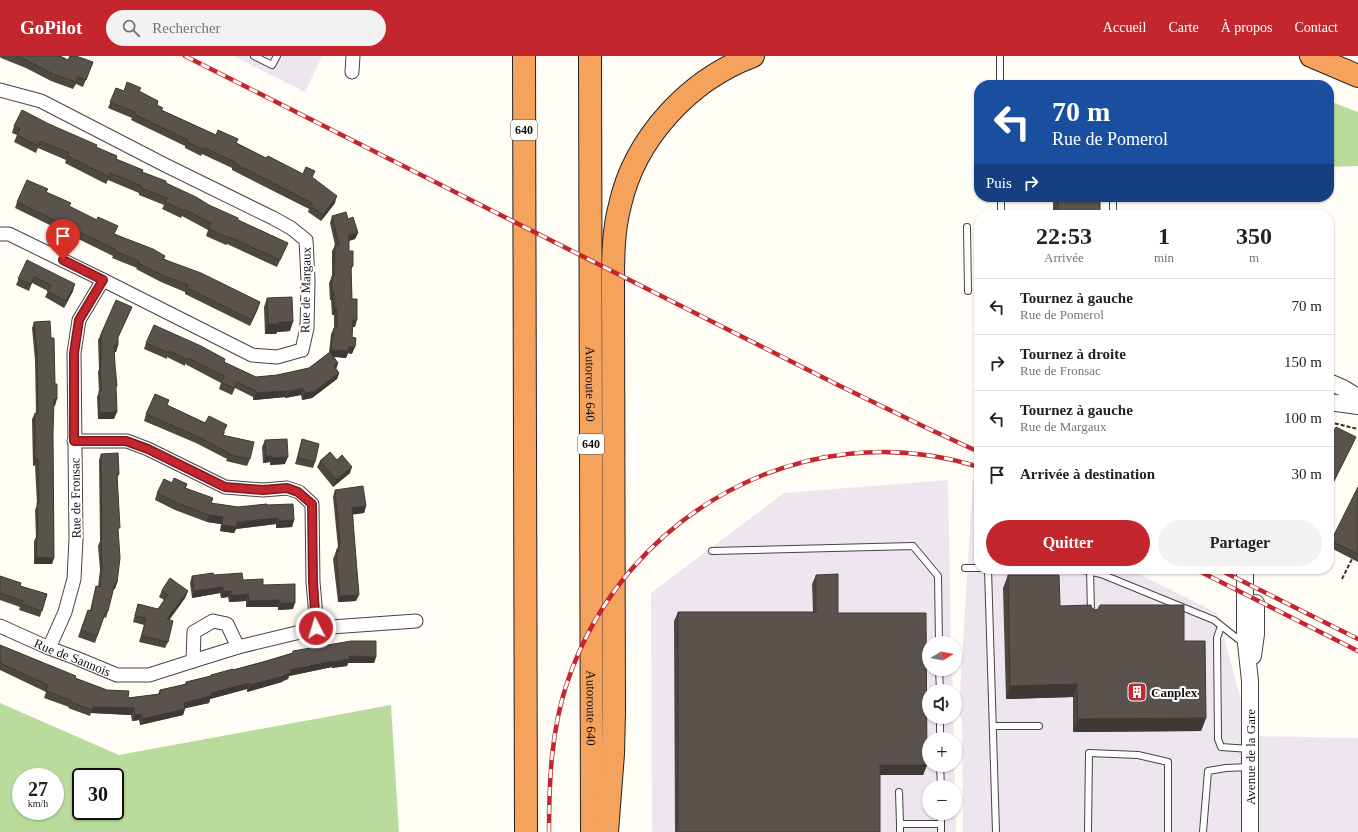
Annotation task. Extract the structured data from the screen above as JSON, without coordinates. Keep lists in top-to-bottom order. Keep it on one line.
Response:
{"streets":{"highway":["640","Autoroute 640"],"street":["Rue de Margaux","Rue de Fronsac","Rue de Sannois","Avenue de la Gare"]},"crossings":[["Rue de Margaux","Rue de Fronsac"],["Rue de Fronsac","Rue de Sannois"]],"places":{"building":["Canplex"]},"north":"right","page":{"header":"GoPilot","search":"Rechercher","nav":["Accueil","Carte","À propos","Contact"],"turn":["70 m","Rue de Pomerol"],"then":"Puis","eta":["22:53","Arrivée","1","min","350","m"],"list":[{"name":"Tournez à gauche","note":"Rue de Pomerol","value":"70 m"},{"name":"Tournez à droite","note":"Rue de Fronsac","value":"150 m"},{"name":"Tournez à gauche","note":"Rue de Margaux","value":"100 m"},{"name":"Arrivée à destination","value":"30 m"}],"buttons":["Quitter","Partager"],"map_buttons":["+","−"],"speed":"27 km/h","limit":"30"}}
